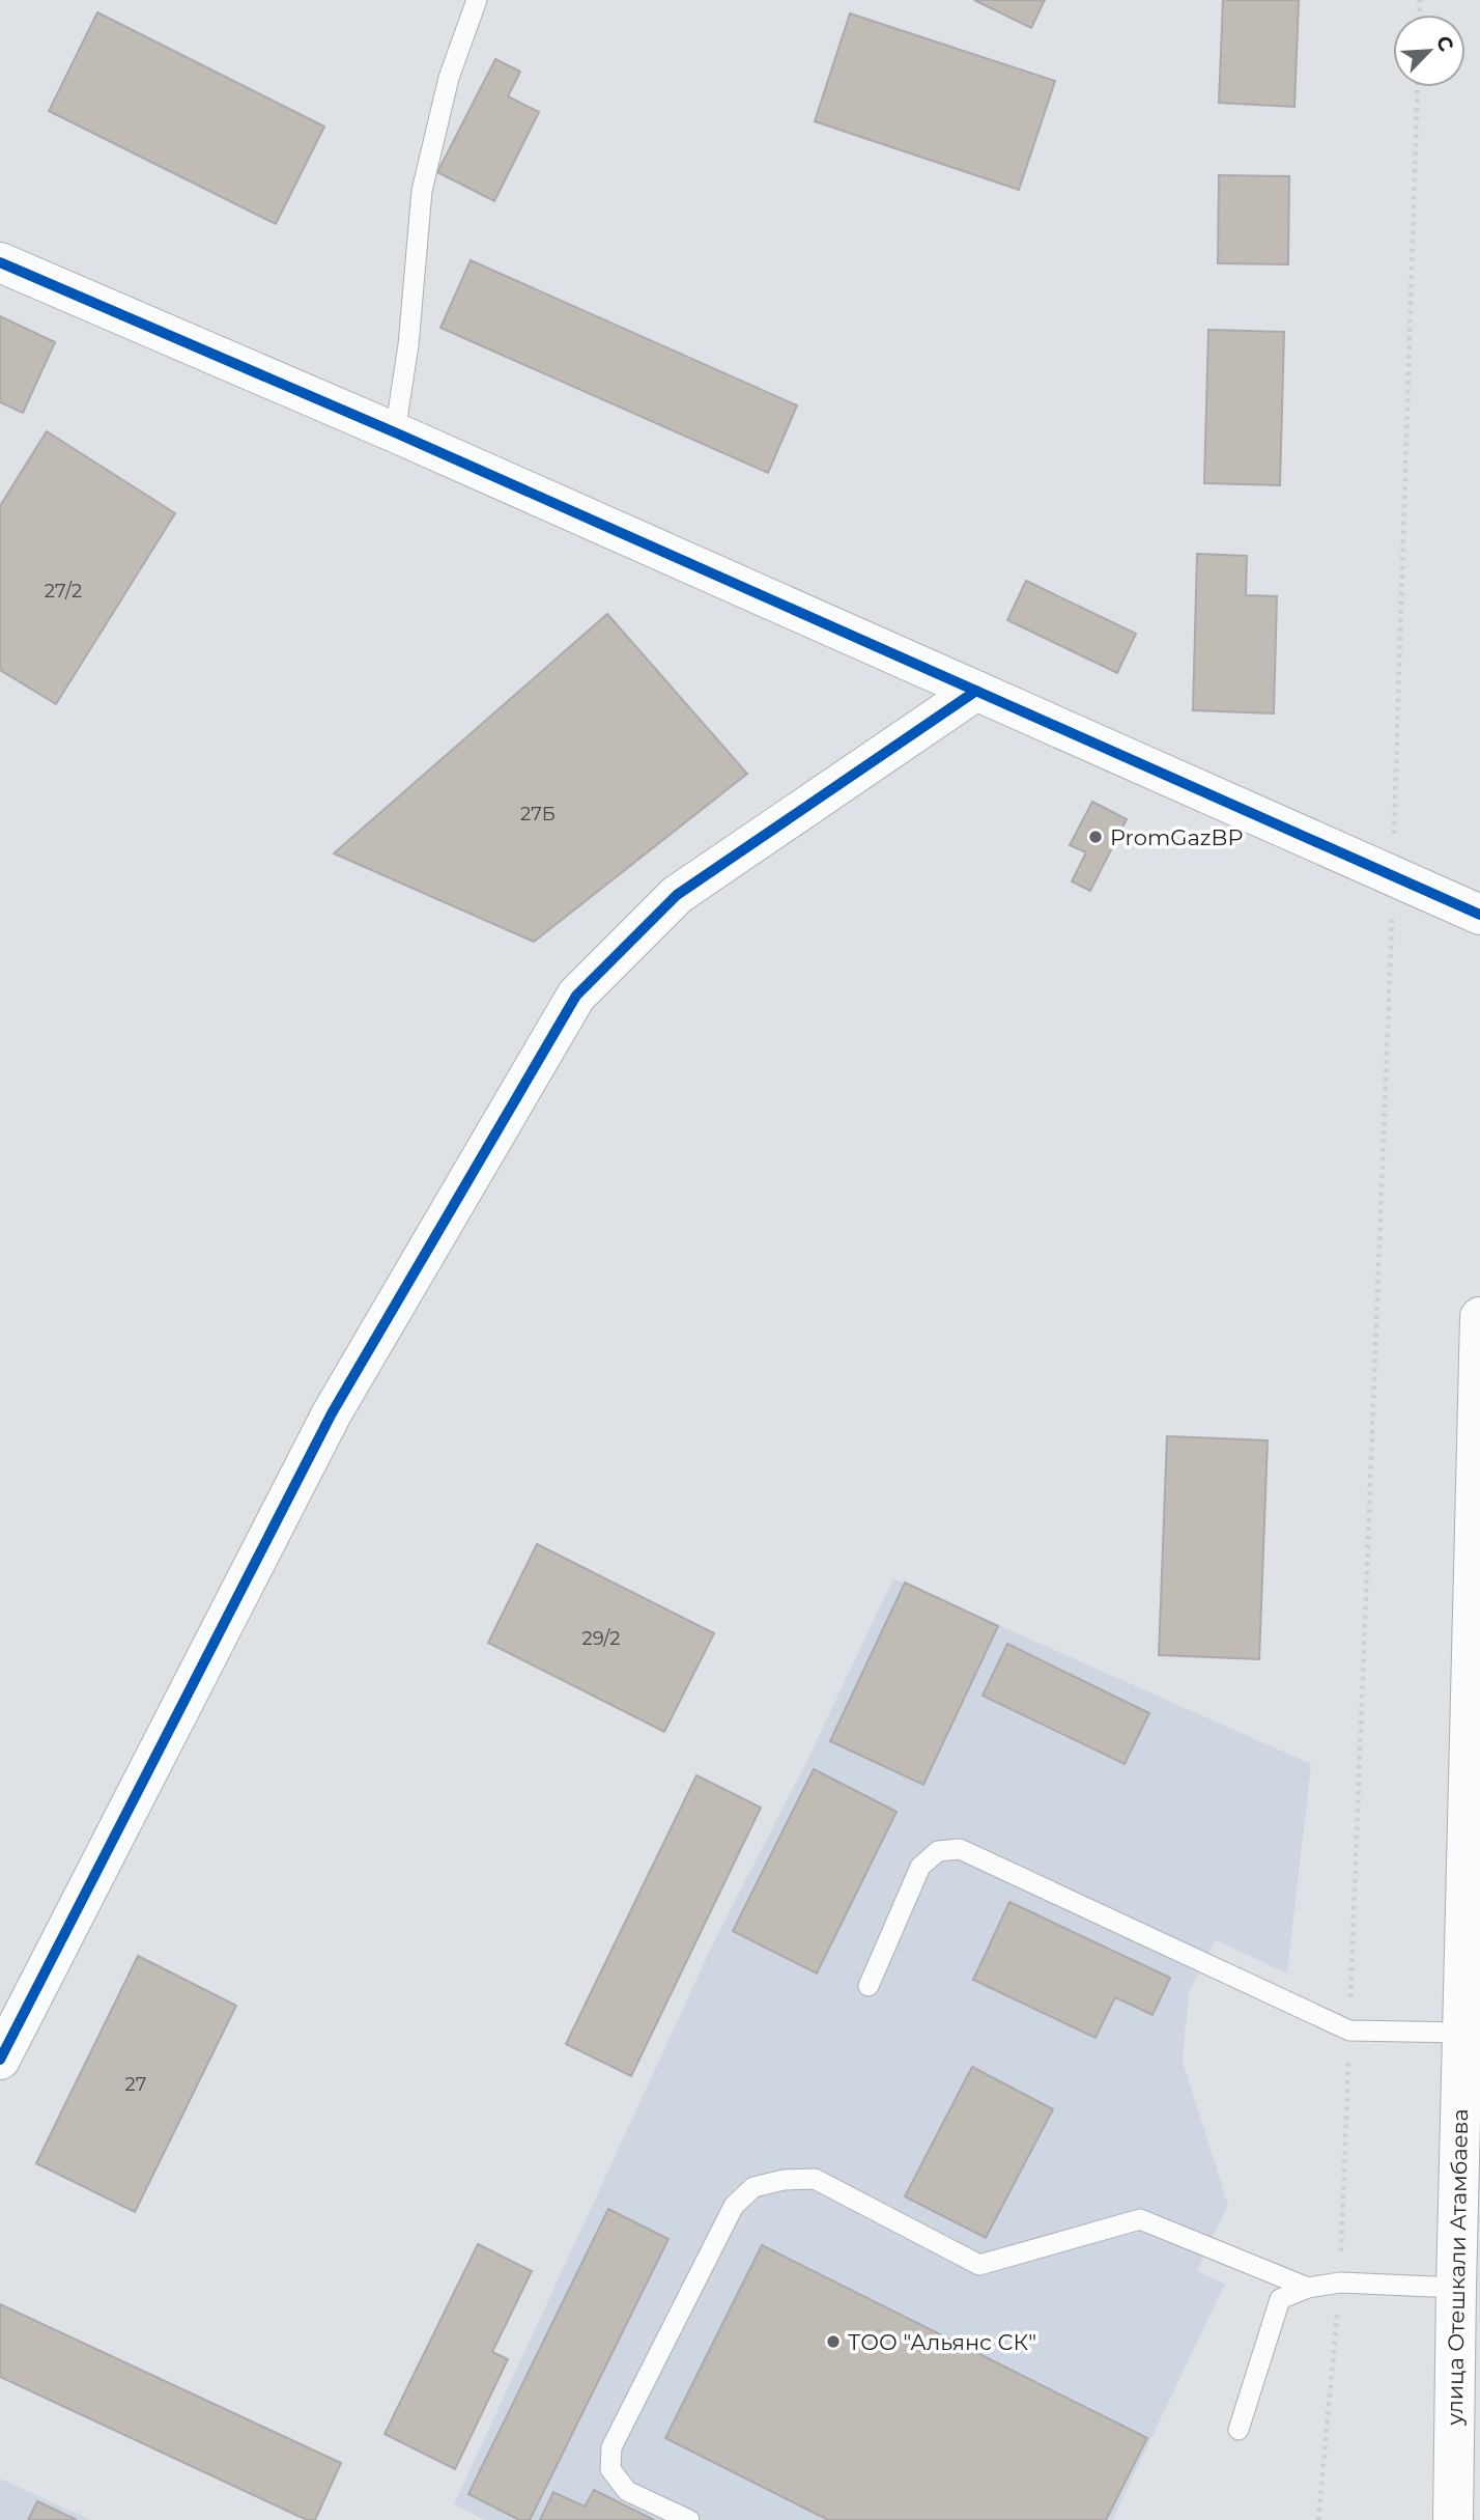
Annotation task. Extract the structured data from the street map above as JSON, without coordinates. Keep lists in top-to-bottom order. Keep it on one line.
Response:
{"streets":{"street":["улица Отешкали Атамбаева"]},"places":["PromGazBP","ТОО \"Альянс СК\""],"house_numbers":["27/2","27Б","29/2","27"],"north":"top right"}
